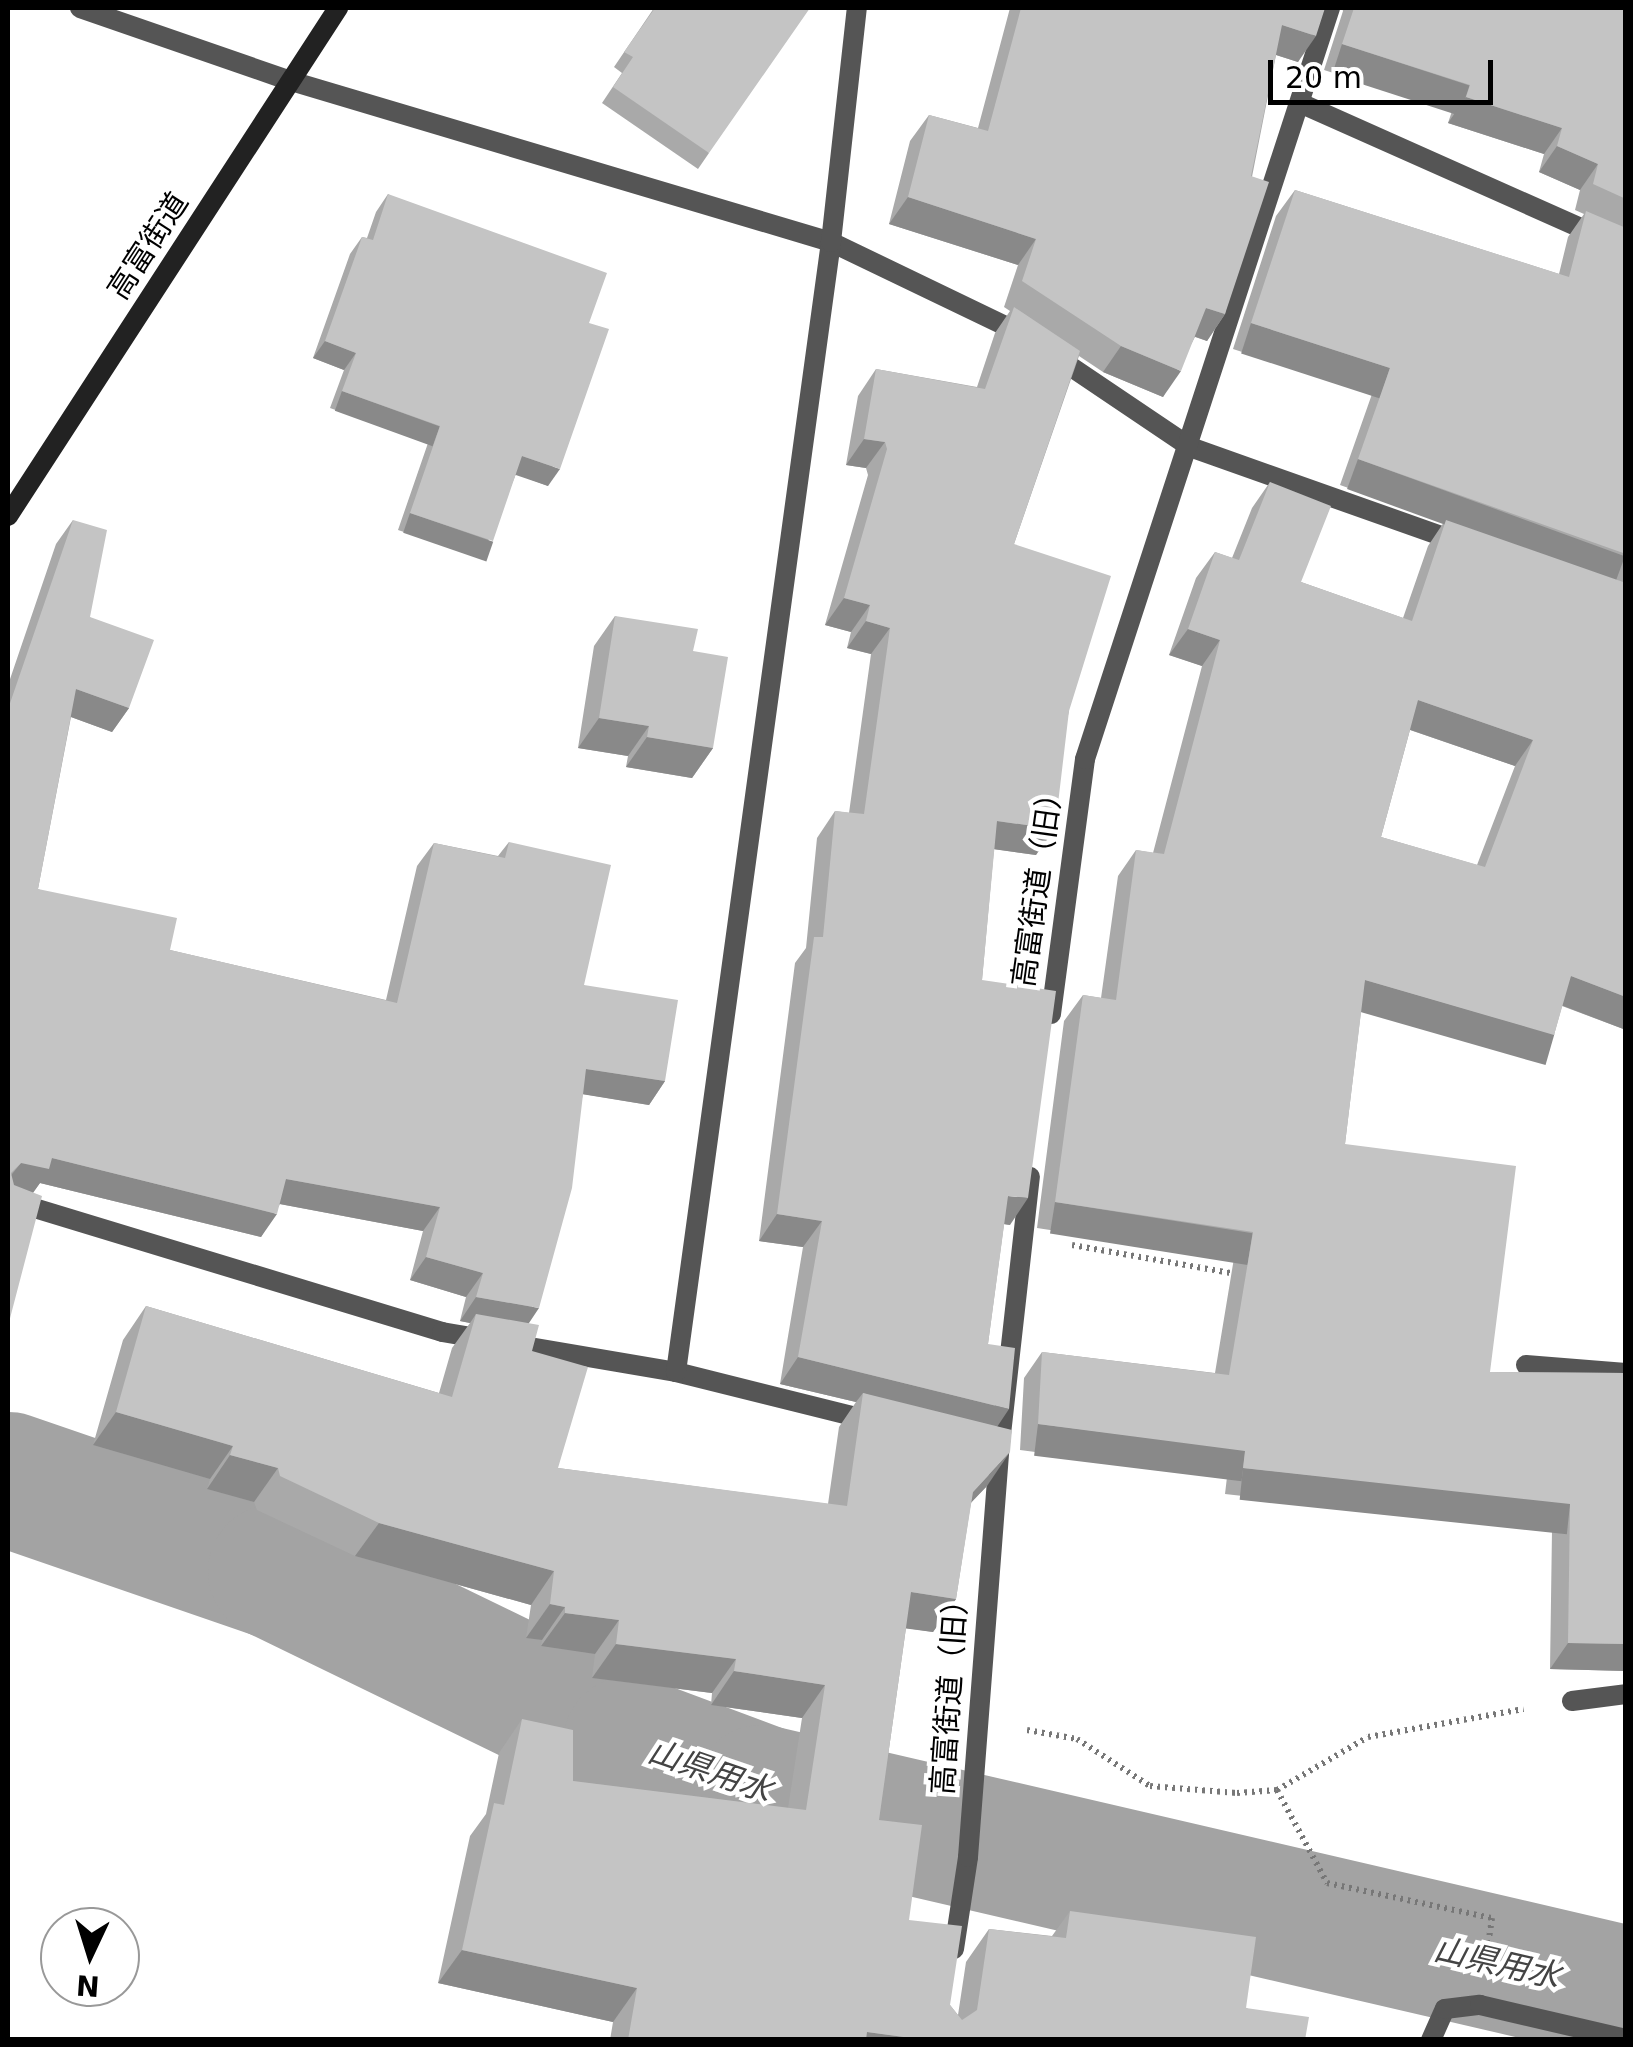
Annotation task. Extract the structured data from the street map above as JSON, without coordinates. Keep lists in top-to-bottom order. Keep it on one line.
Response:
{"streets":{"street":["高富街道","高富街道（旧）"]},"water":["山県用水"],"scale_bar":"20 m","north":"bottom"}
